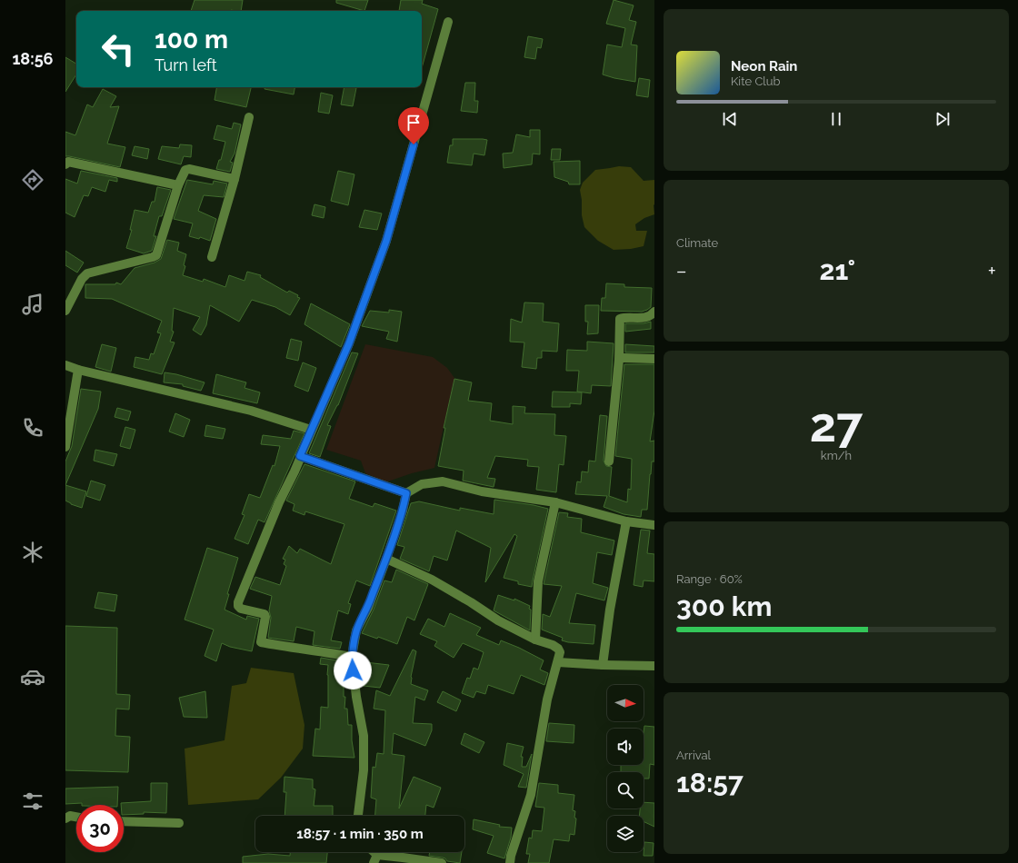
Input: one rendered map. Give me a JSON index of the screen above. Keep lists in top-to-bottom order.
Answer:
{
  "north": "right",
  "page": {
    "tabs": "18:56",
    "turn": ["100 m", "Turn left"],
    "song": ["Neon Rain", "Kite Club"],
    "tile": [
      "Climate",
      ["27", "km/h"],
      ["Range · 60%", "300 km"],
      ["Arrival", "18:57"]
    ],
    "heat": ["−", "21°", "+"],
    "limit": "30",
    "trip": "18:57 · 1 min · 350 m"
  }
}
